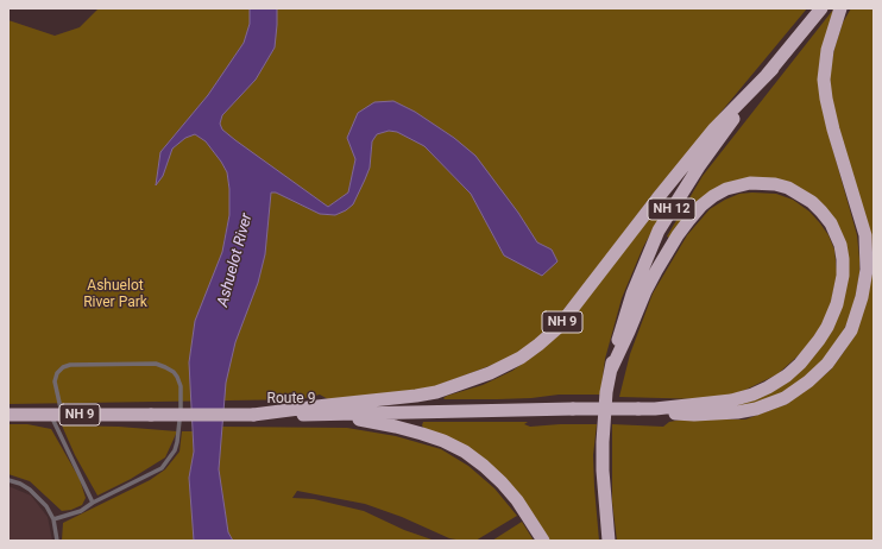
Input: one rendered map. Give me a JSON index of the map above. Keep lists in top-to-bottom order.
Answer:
{
  "streets": {
    "highway": ["NH 12", "NH 9", "Route 9"]
  },
  "crossings": [
    ["NH 12", "NH 9"],
    ["NH 9", "Route 9"]
  ],
  "water": ["Ashuelot River"],
  "parks": ["Ashuelot River Park"]
}
